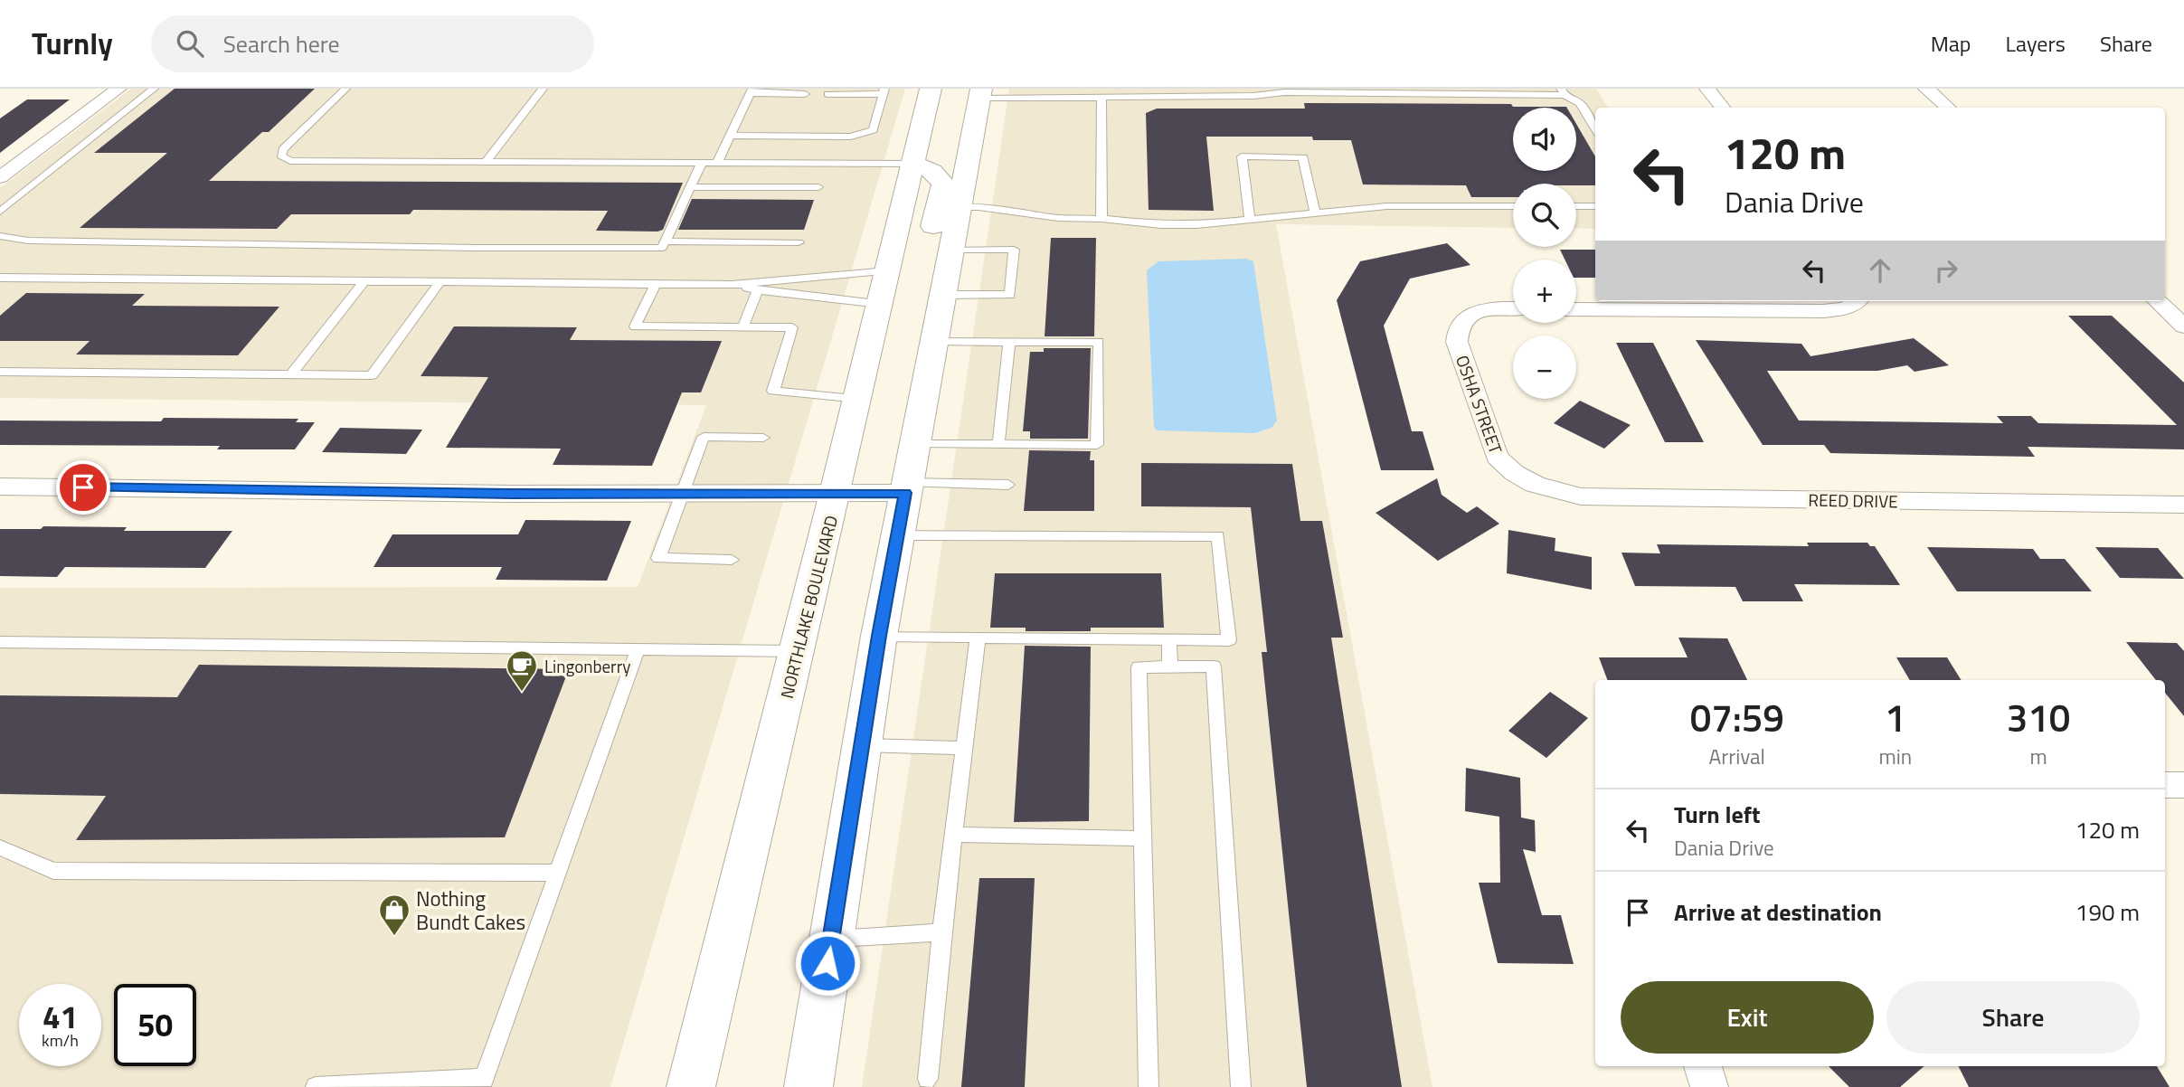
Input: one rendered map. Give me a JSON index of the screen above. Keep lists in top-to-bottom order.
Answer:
{
  "streets": {
    "main road": ["NORTHLAKE BOULEVARD"],
    "street": ["OSHA STREET", "REED DRIVE"]
  },
  "crossings": [
    ["OSHA STREET", "REED DRIVE"]
  ],
  "places": {
    "cafe": ["Lingonberry"],
    "shop": ["Nothing Bundt Cakes"]
  },
  "page": {
    "header": "Turnly",
    "search": "Search here",
    "nav": ["Map", "Layers", "Share"],
    "map_buttons": ["+", "−"],
    "turn": ["120 m", "Dania Drive"],
    "eta": [
      "07:59",
      "Arrival",
      "1",
      "min",
      "310",
      "m"
    ],
    "list": [
      {
        "name": "Turn left",
        "note": "Dania Drive",
        "value": "120 m"
      },
      {
        "name": "Arrive at destination",
        "value": "190 m"
      }
    ],
    "buttons": ["Exit", "Share"],
    "speed": "41 km/h",
    "limit": "50"
  }
}
